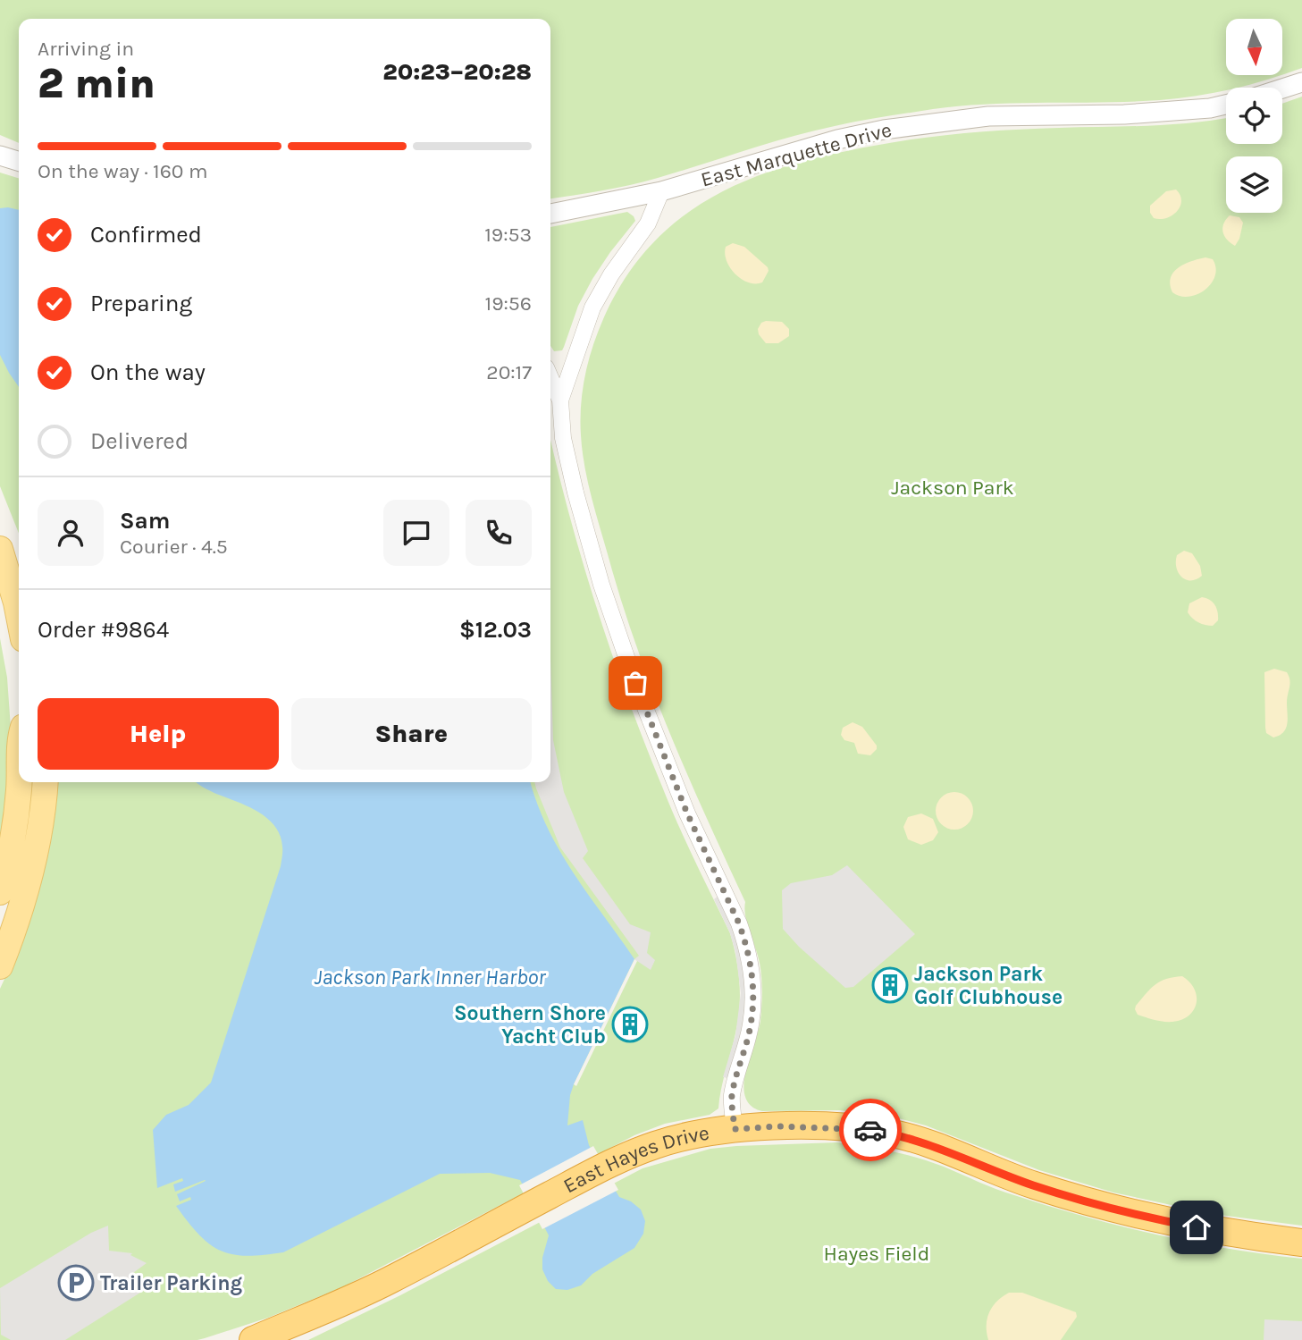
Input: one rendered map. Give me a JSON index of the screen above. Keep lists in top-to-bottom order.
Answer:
{
  "streets": {
    "highway": ["East Hayes Drive"],
    "street": ["East Marquette Drive"]
  },
  "water": ["Jackson Park Inner Harbor"],
  "parks": ["Jackson Park", "Hayes Field"],
  "places": {
    "building": ["Jackson Park Golf Clubhouse", "Southern Shore Yacht Club"],
    "parking": ["Trailer Parking"]
  },
  "north": "bottom",
  "page": {
    "heading": ["2 min", "Arriving in", "20:23–20:28"],
    "panel": [
      "Sam",
      "Courier · 4.5",
      "Order #9864",
      "$12.03"
    ],
    "bar": "On the way · 160 m",
    "list": [
      ["Confirmed", "19:53"],
      ["Preparing", "19:56"],
      ["On the way", "20:17"],
      "Delivered"
    ],
    "buttons": ["Help", "Share"]
  }
}
